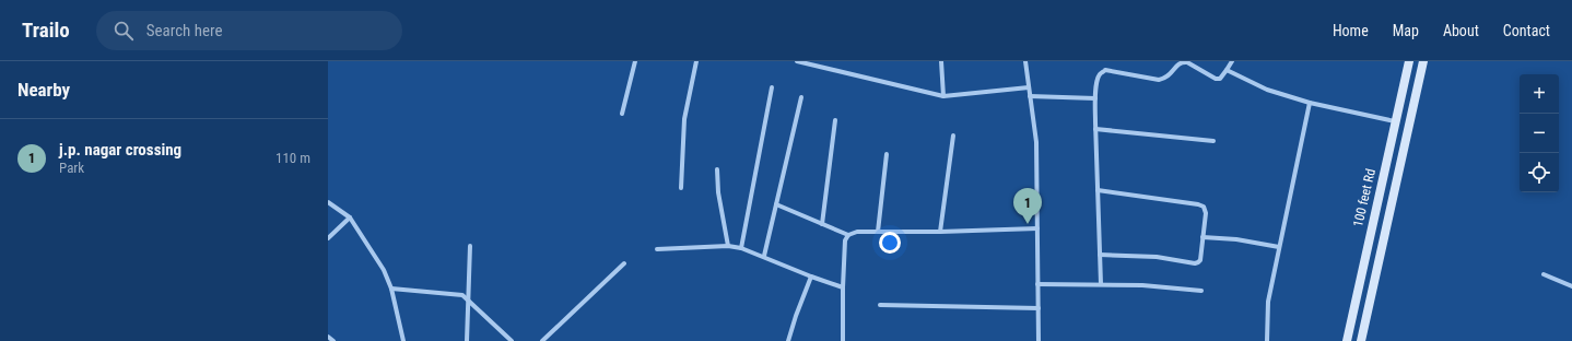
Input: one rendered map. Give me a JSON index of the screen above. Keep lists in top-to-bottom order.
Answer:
{
  "streets": {
    "main road": ["100 feet Rd"]
  },
  "page": {
    "header": "Trailo",
    "search": "Search here",
    "nav": [
      "Home",
      "Map",
      "About",
      "Contact"
    ],
    "heading": "Nearby",
    "map_buttons": ["+", "−"],
    "list": [
      {
        "mark": "1",
        "name": "j.p. nagar crossing",
        "note": "Park",
        "value": "110 m"
      }
    ],
    "pins": "1"
  }
}
